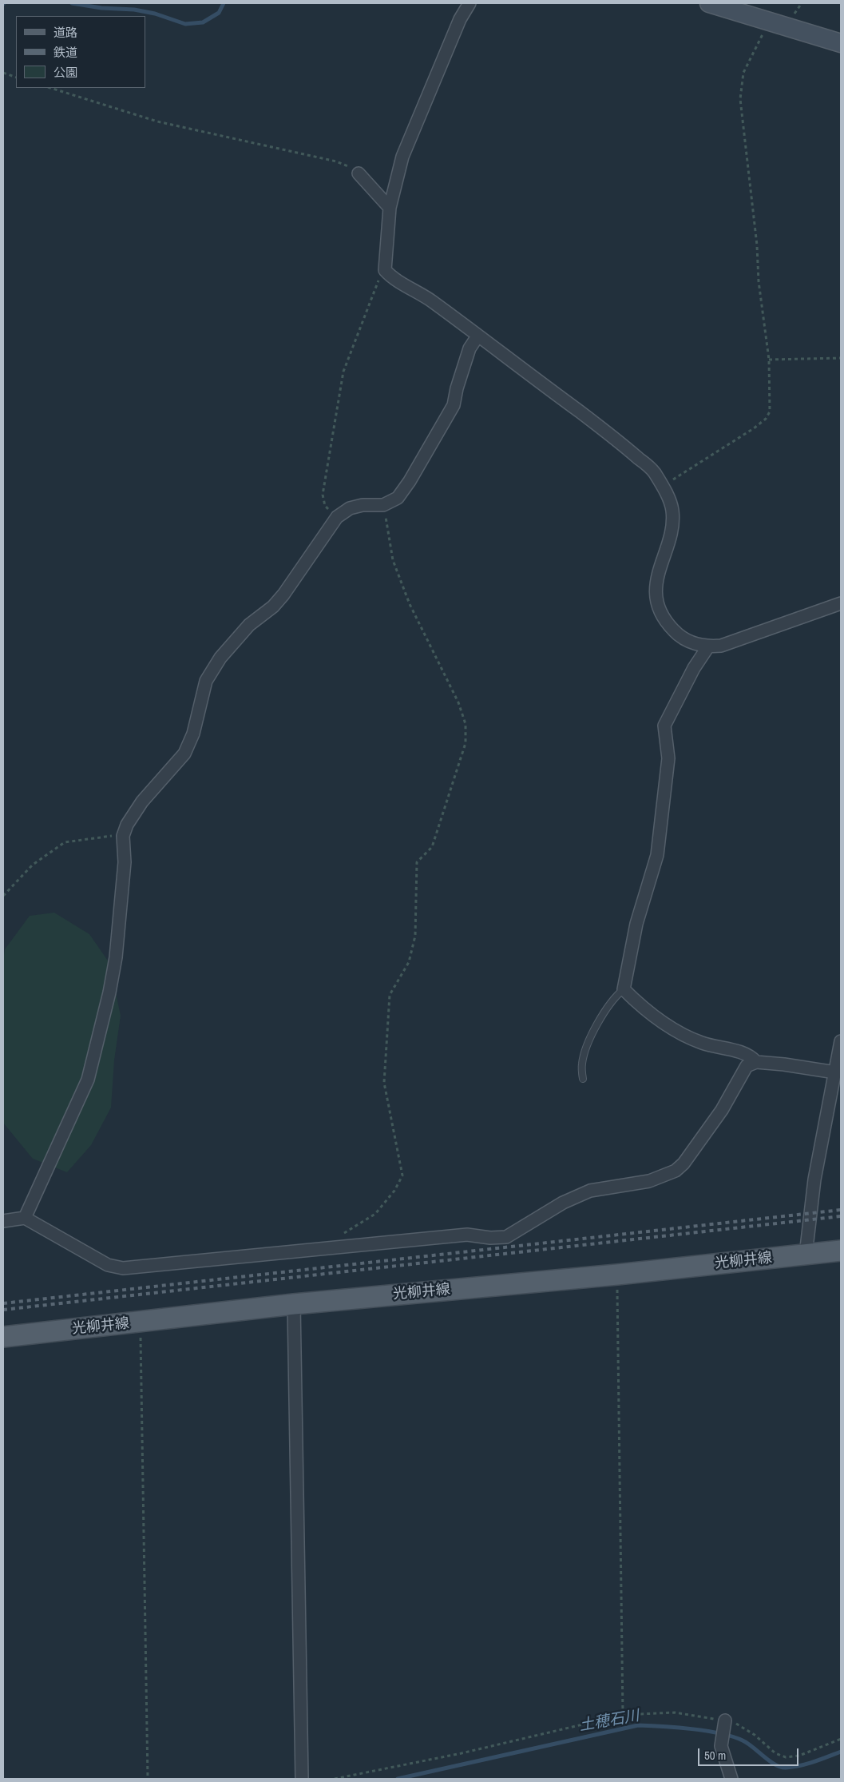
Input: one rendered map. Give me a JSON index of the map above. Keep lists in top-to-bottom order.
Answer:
{
  "streets": {
    "main road": ["光柳井線"]
  },
  "water": ["土穂石川"],
  "legend": ["道路", "鉄道", "公園"],
  "scale_bar": "50 m"
}
